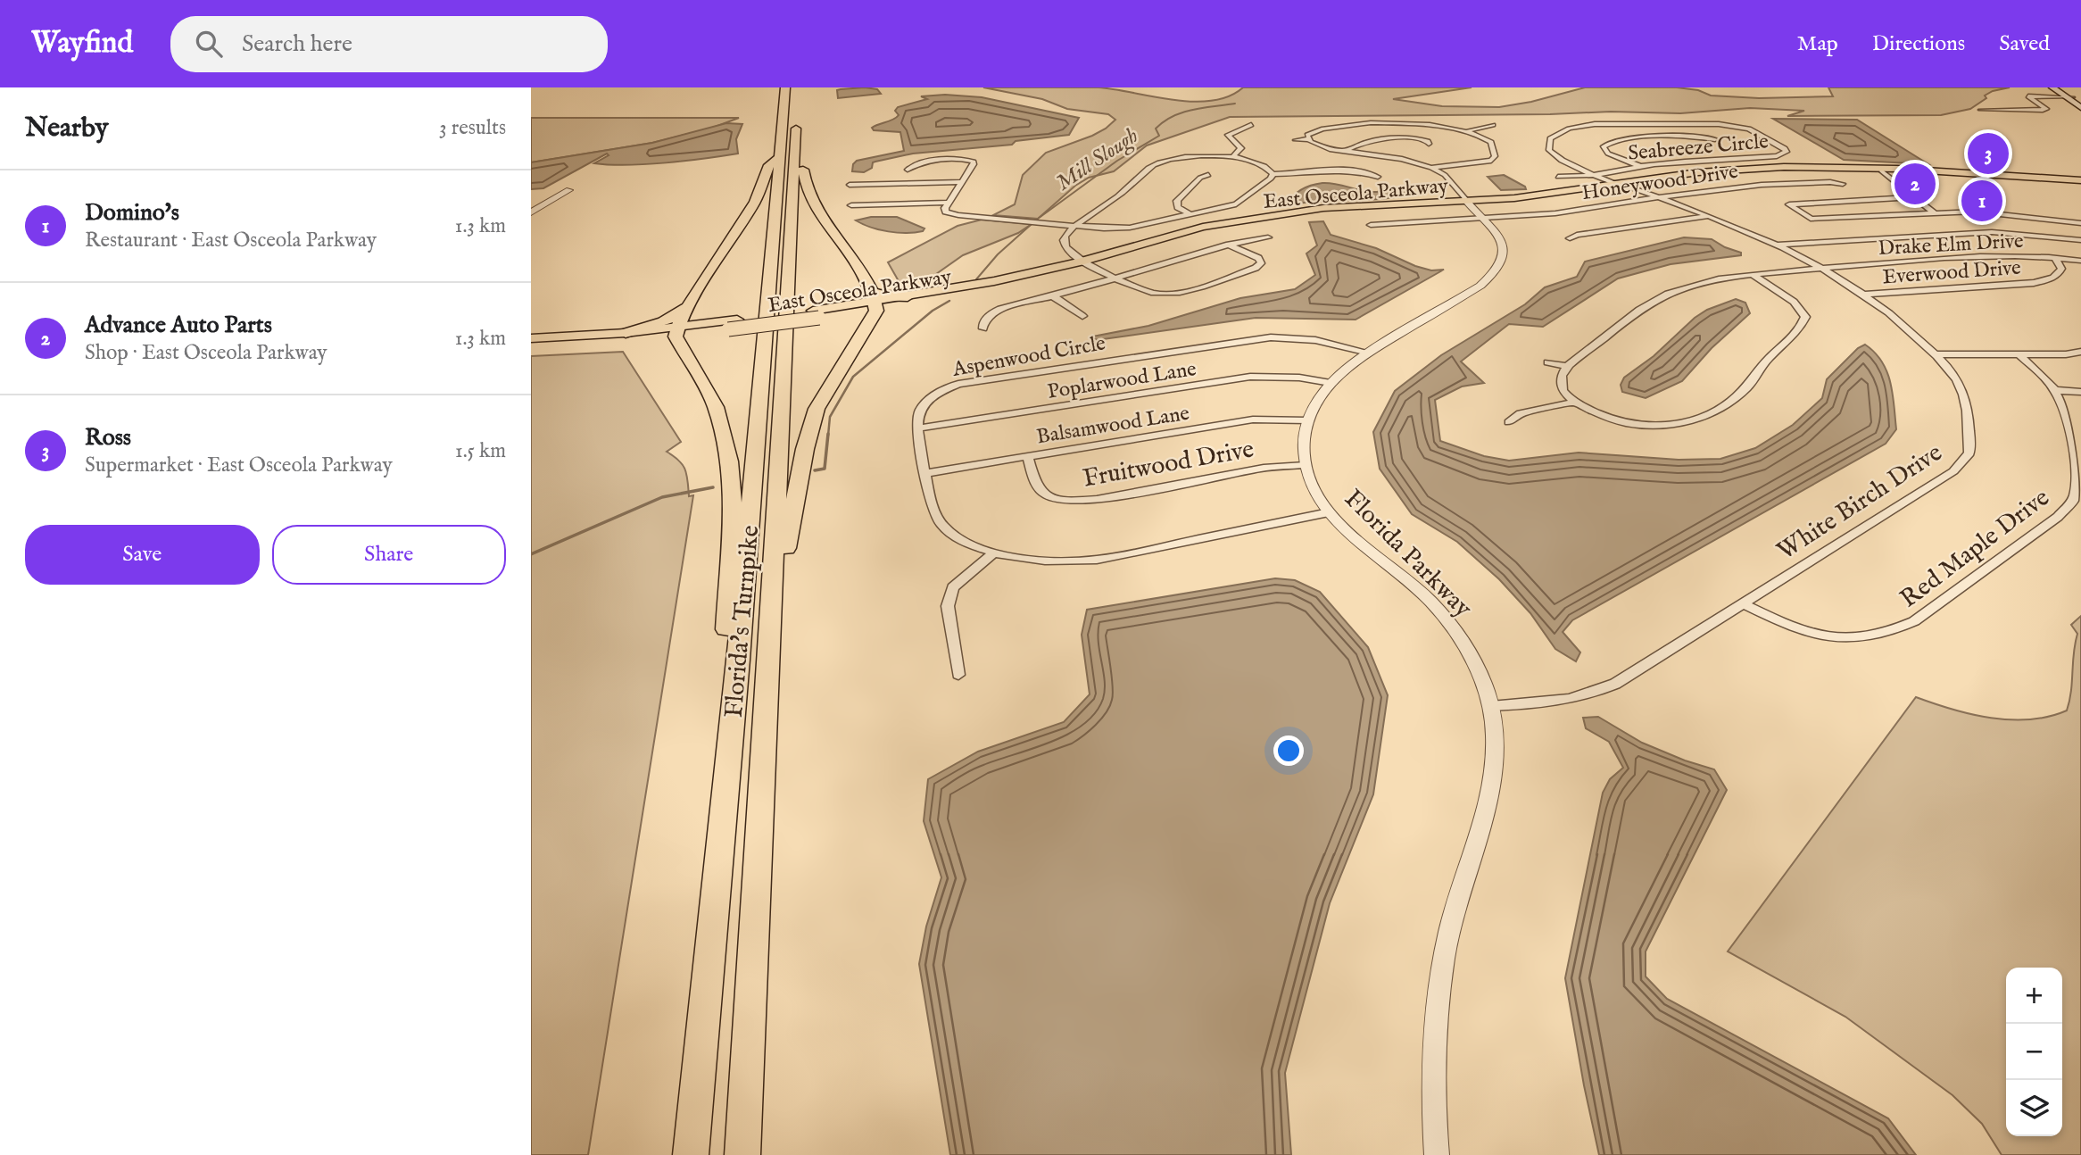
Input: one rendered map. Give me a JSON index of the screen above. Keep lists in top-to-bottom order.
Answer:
{
  "streets": {
    "highway": ["Florida's Turnpike"],
    "main road": ["East Osceola Parkway"],
    "street": [
      "Seabreeze Circle",
      "Honeywood Drive",
      "Drake Elm Drive",
      "Everwood Drive",
      "Aspenwood Circle",
      "Poplarwood Lane",
      "Balsamwood Lane",
      "Fruitwood Drive",
      "White Birch Drive",
      "Red Maple Drive",
      "Florida Parkway"
    ]
  },
  "crossings": [
    ["Seabreeze Circle", "East Osceola Parkway"],
    ["Honeywood Drive", "White Birch Drive"],
    ["Honeywood Drive", "Florida Parkway"],
    ["East Osceola Parkway", "White Birch Drive"],
    ["East Osceola Parkway", "Florida Parkway"],
    ["East Osceola Parkway", "Florida's Turnpike"],
    ["Drake Elm Drive", "Everwood Drive"],
    ["Drake Elm Drive", "White Birch Drive"],
    ["Everwood Drive", "White Birch Drive"],
    ["Aspenwood Circle", "Poplarwood Lane"],
    ["Aspenwood Circle", "Balsamwood Lane"],
    ["Aspenwood Circle", "Florida Parkway"],
    ["Poplarwood Lane", "Florida Parkway"],
    ["Balsamwood Lane", "Fruitwood Drive"],
    ["Balsamwood Lane", "Florida Parkway"],
    ["Fruitwood Drive", "Florida Parkway"],
    ["White Birch Drive", "Red Maple Drive"],
    ["White Birch Drive", "Florida Parkway"]
  ],
  "water": ["Mill Slough"],
  "page": {
    "header": "Wayfind",
    "search": "Search here",
    "nav": ["Map", "Directions", "Saved"],
    "heading": ["Nearby", "3 results"],
    "pins": ["3", "2", "1"],
    "list": [
      {
        "mark": "1",
        "name": "Domino's",
        "note": "Restaurant · East Osceola Parkway",
        "value": "1.3 km"
      },
      {
        "mark": "2",
        "name": "Advance Auto Parts",
        "note": "Shop · East Osceola Parkway",
        "value": "1.3 km"
      },
      {
        "mark": "3",
        "name": "Ross",
        "note": "Supermarket · East Osceola Parkway",
        "value": "1.5 km"
      }
    ],
    "buttons": ["Save", "Share"],
    "map_buttons": ["+", "−"]
  }
}
